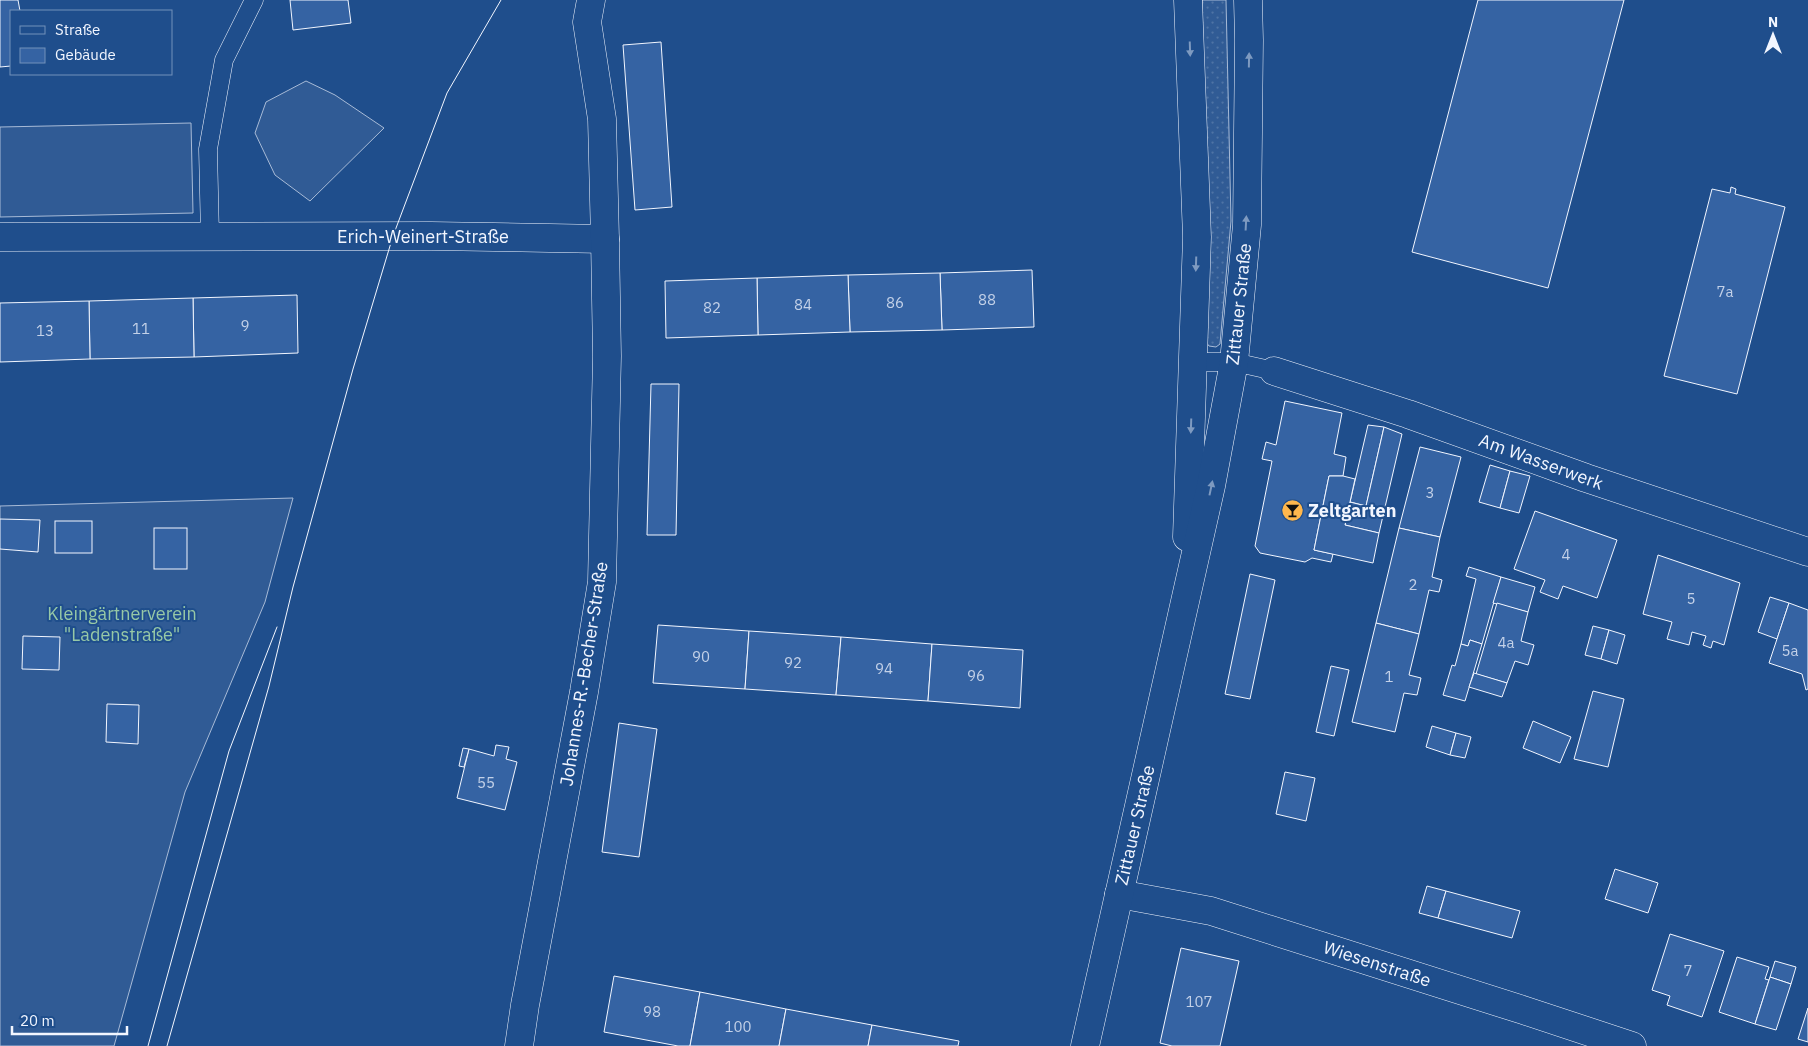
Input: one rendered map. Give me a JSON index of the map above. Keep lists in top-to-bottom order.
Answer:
{
  "streets": {
    "street": [
      "Erich-Weinert-Straße",
      "Zittauer Straße",
      "Am Wasserwerk",
      "Johannes-R.-Becher-Straße",
      "Wiesenstraße"
    ]
  },
  "crossings": [
    ["Erich-Weinert-Straße", "Johannes-R.-Becher-Straße"],
    ["Zittauer Straße", "Wiesenstraße"]
  ],
  "parks": ["Kleingärtnerverein \"Ladenstraße\""],
  "places": {
    "bar": ["Zeltgarten"]
  },
  "house_numbers": [
    "7a",
    "88",
    "86",
    "84",
    "82",
    "9",
    "11",
    "13",
    "3",
    "4",
    "2",
    "5",
    "4a",
    "5a",
    "90",
    "92",
    "94",
    "96",
    "1",
    "55",
    "7",
    "107",
    "98",
    "100"
  ],
  "legend": ["Straße", "Gebäude"],
  "scale_bar": "20 m",
  "north": "top"
}
